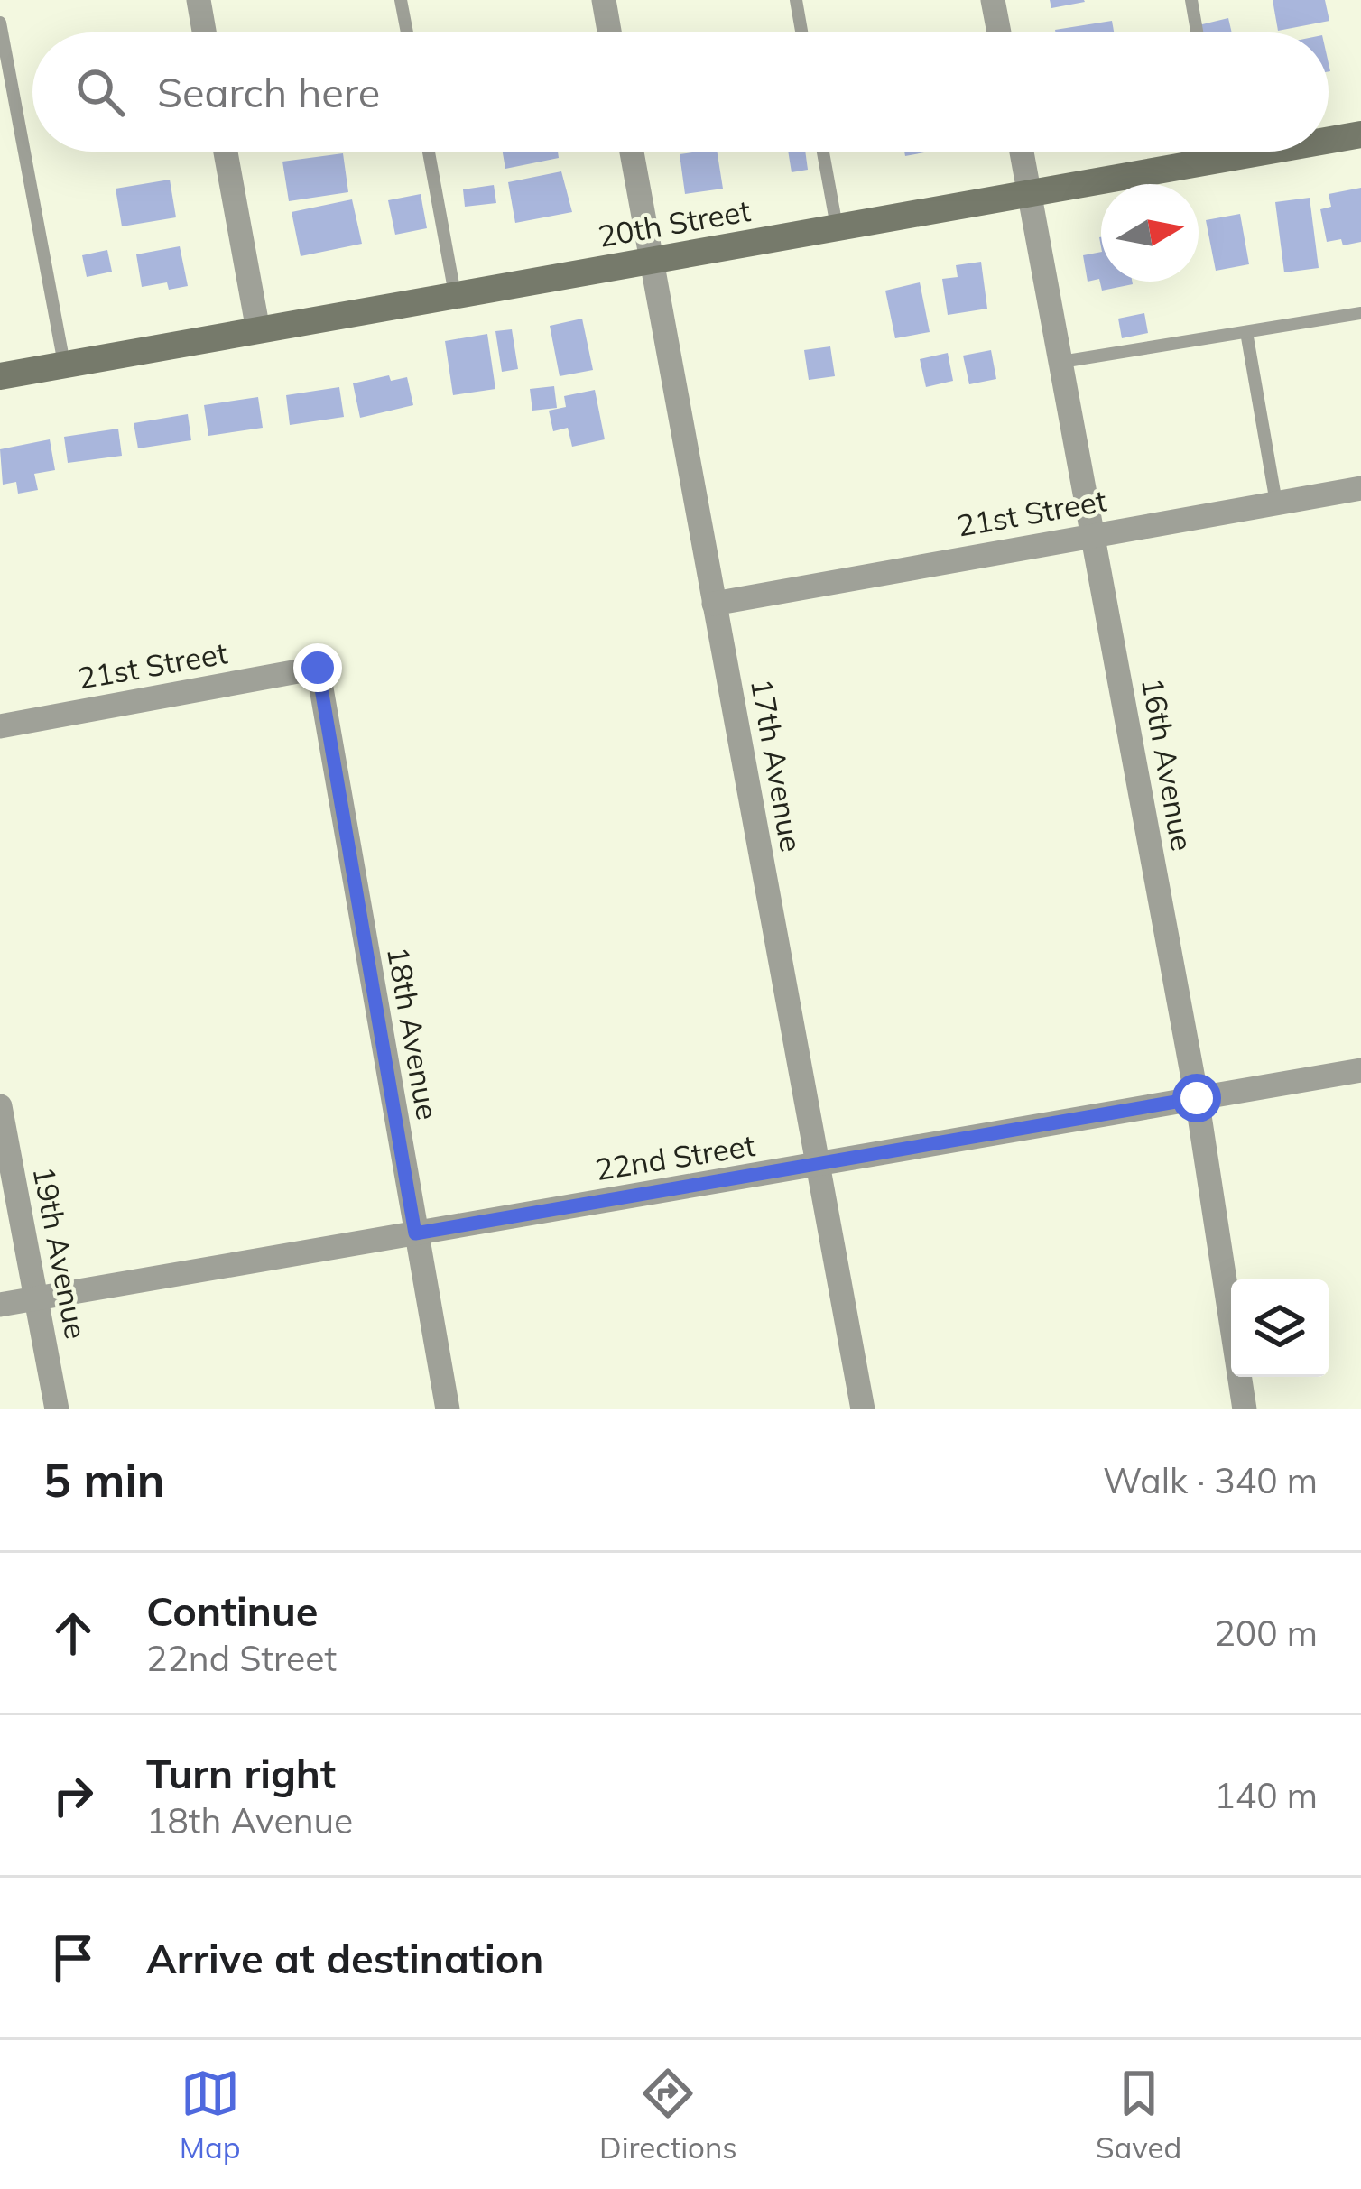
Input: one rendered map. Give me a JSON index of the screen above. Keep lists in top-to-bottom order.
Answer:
{
  "streets": {
    "street": [
      "20th Street",
      "21st Street",
      "16th Avenue",
      "17th Avenue",
      "18th Avenue",
      "22nd Street",
      "19th Avenue"
    ]
  },
  "crossings": [
    ["20th Street", "16th Avenue"],
    ["20th Street", "17th Avenue"],
    ["21st Street", "16th Avenue"],
    ["21st Street", "17th Avenue"],
    ["21st Street", "18th Avenue"],
    ["16th Avenue", "22nd Street"],
    ["17th Avenue", "22nd Street"],
    ["18th Avenue", "22nd Street"],
    ["22nd Street", "19th Avenue"]
  ],
  "north": "right",
  "page": {
    "search": "Search here",
    "heading": ["5 min", "Walk · 340 m"],
    "list": [
      ["Continue", "22nd Street", "200 m"],
      ["Turn right", "18th Avenue", "140 m"],
      "Arrive at destination"
    ],
    "nav": ["Map", "Directions", "Saved"]
  }
}
